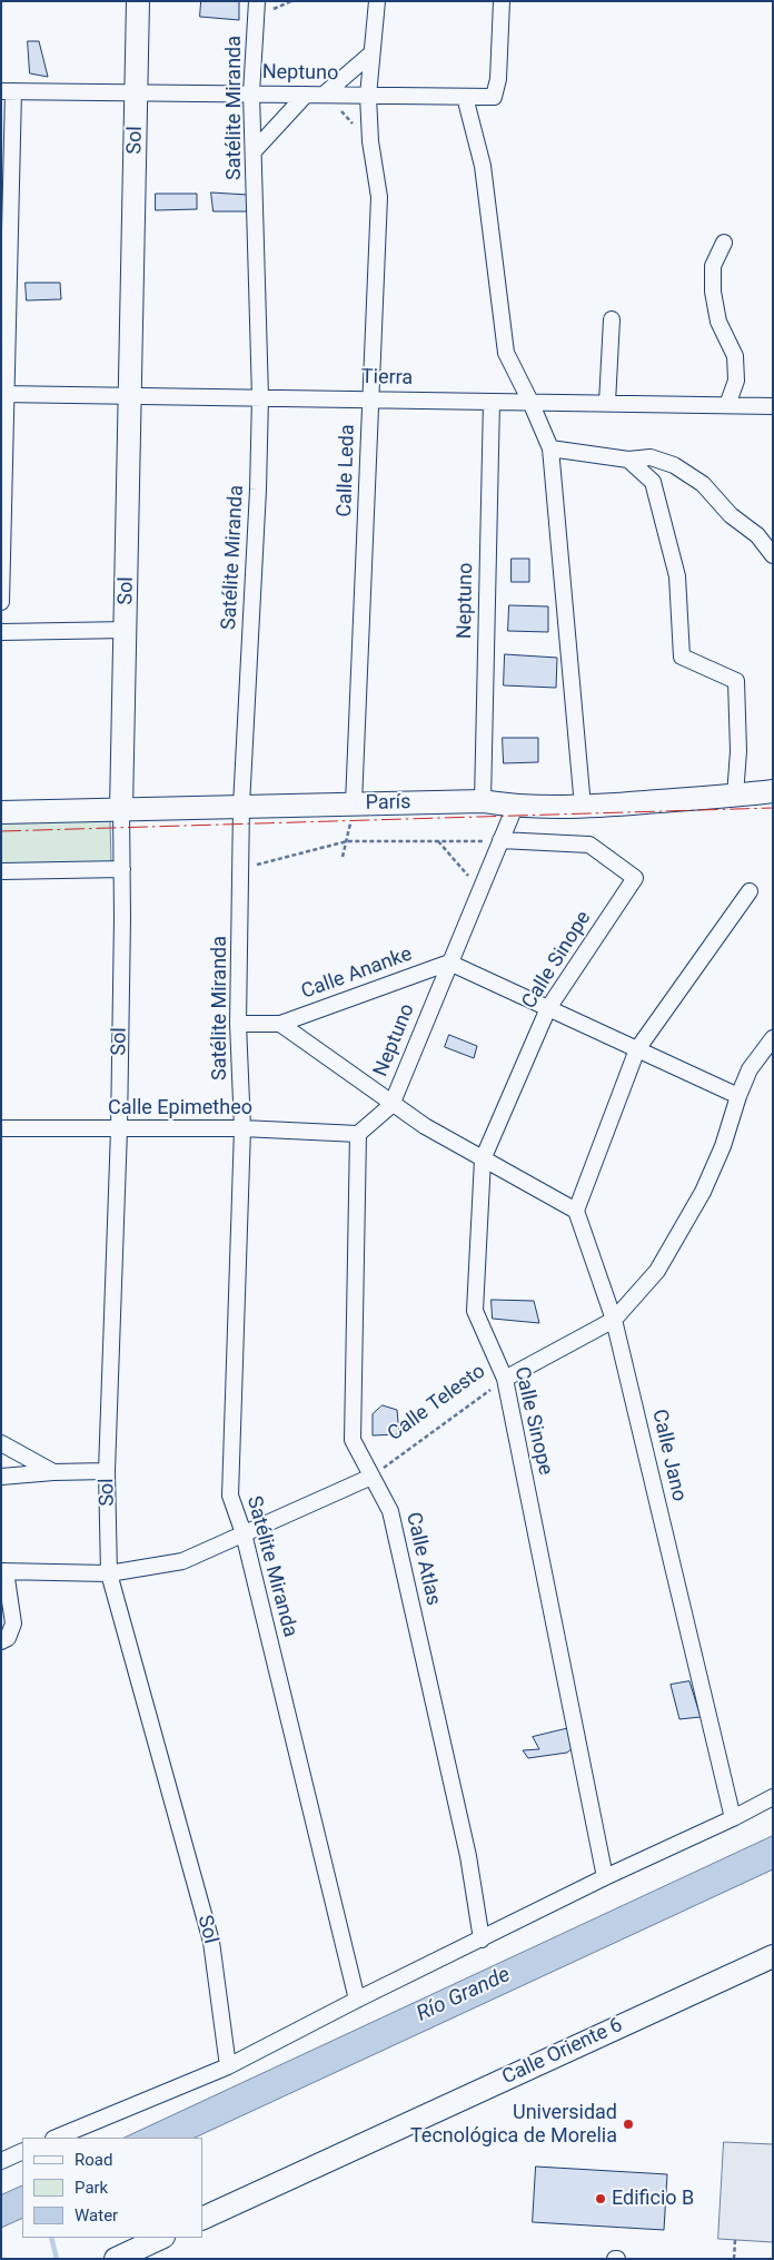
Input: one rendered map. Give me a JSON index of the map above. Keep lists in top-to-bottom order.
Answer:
{
  "streets": {
    "street": [
      "Neptuno",
      "Satélite Miranda",
      "Sol",
      "Tierra",
      "Calle Leda",
      "París",
      "Calle Sinope",
      "Calle Ananke",
      "Calle Epimetheo",
      "Calle Telesto",
      "Calle Jano",
      "Calle Atlas",
      "Calle Oriente 6"
    ]
  },
  "crossings": [
    ["Neptuno", "Satélite Miranda"],
    ["Neptuno", "Sol"],
    ["Neptuno", "Tierra"],
    ["Neptuno", "Calle Leda"],
    ["Neptuno", "París"],
    ["Neptuno", "Calle Sinope"],
    ["Neptuno", "Calle Ananke"],
    ["Satélite Miranda", "Tierra"],
    ["Satélite Miranda", "París"],
    ["Satélite Miranda", "Calle Ananke"],
    ["Satélite Miranda", "Calle Epimetheo"],
    ["Sol", "Tierra"],
    ["Sol", "París"],
    ["Sol", "Calle Epimetheo"],
    ["Tierra", "Calle Leda"],
    ["Calle Leda", "París"],
    ["Calle Sinope", "Calle Telesto"],
    ["Calle Epimetheo", "Calle Atlas"],
    ["Calle Telesto", "Calle Jano"],
    ["Calle Telesto", "Calle Atlas"]
  ],
  "water": ["Río Grande"],
  "places": ["Universidad Tecnológica de Morelia", "Edificio B"],
  "legend": ["Road", "Park", "Water"]
}
